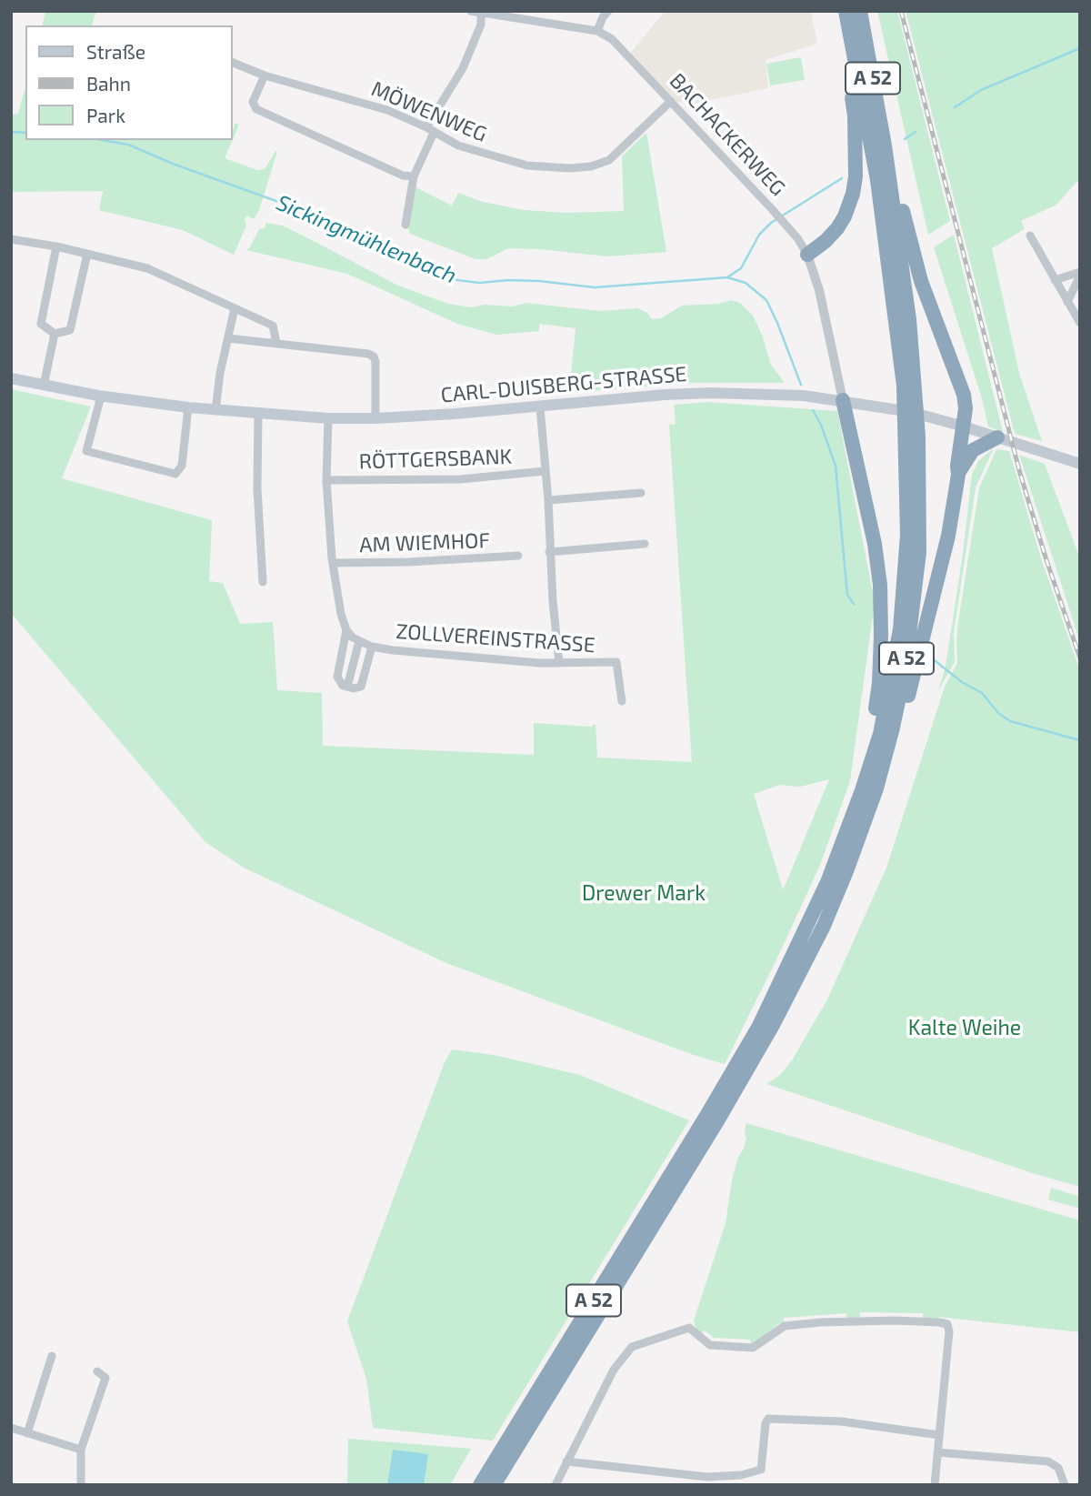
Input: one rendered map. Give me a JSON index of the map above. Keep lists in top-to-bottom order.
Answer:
{
  "streets": {
    "highway": ["A 52"],
    "main road": ["CARL-DUISBERG-STRASSE"],
    "street": [
      "MÖWENWEG",
      "BACHACKERWEG",
      "RÖTTGERSBANK",
      "AM WIEMHOF",
      "ZOLLVEREINSTRASSE"
    ]
  },
  "crossings": [
    ["MÖWENWEG", "BACHACKERWEG"],
    ["BACHACKERWEG", "CARL-DUISBERG-STRASSE"],
    ["CARL-DUISBERG-STRASSE", "RÖTTGERSBANK"],
    ["RÖTTGERSBANK", "ZOLLVEREINSTRASSE"]
  ],
  "water": ["Sickingmühlenbach"],
  "parks": ["Drewer Mark", "Kalte Weihe"],
  "legend": ["Straße", "Bahn", "Park"]
}
